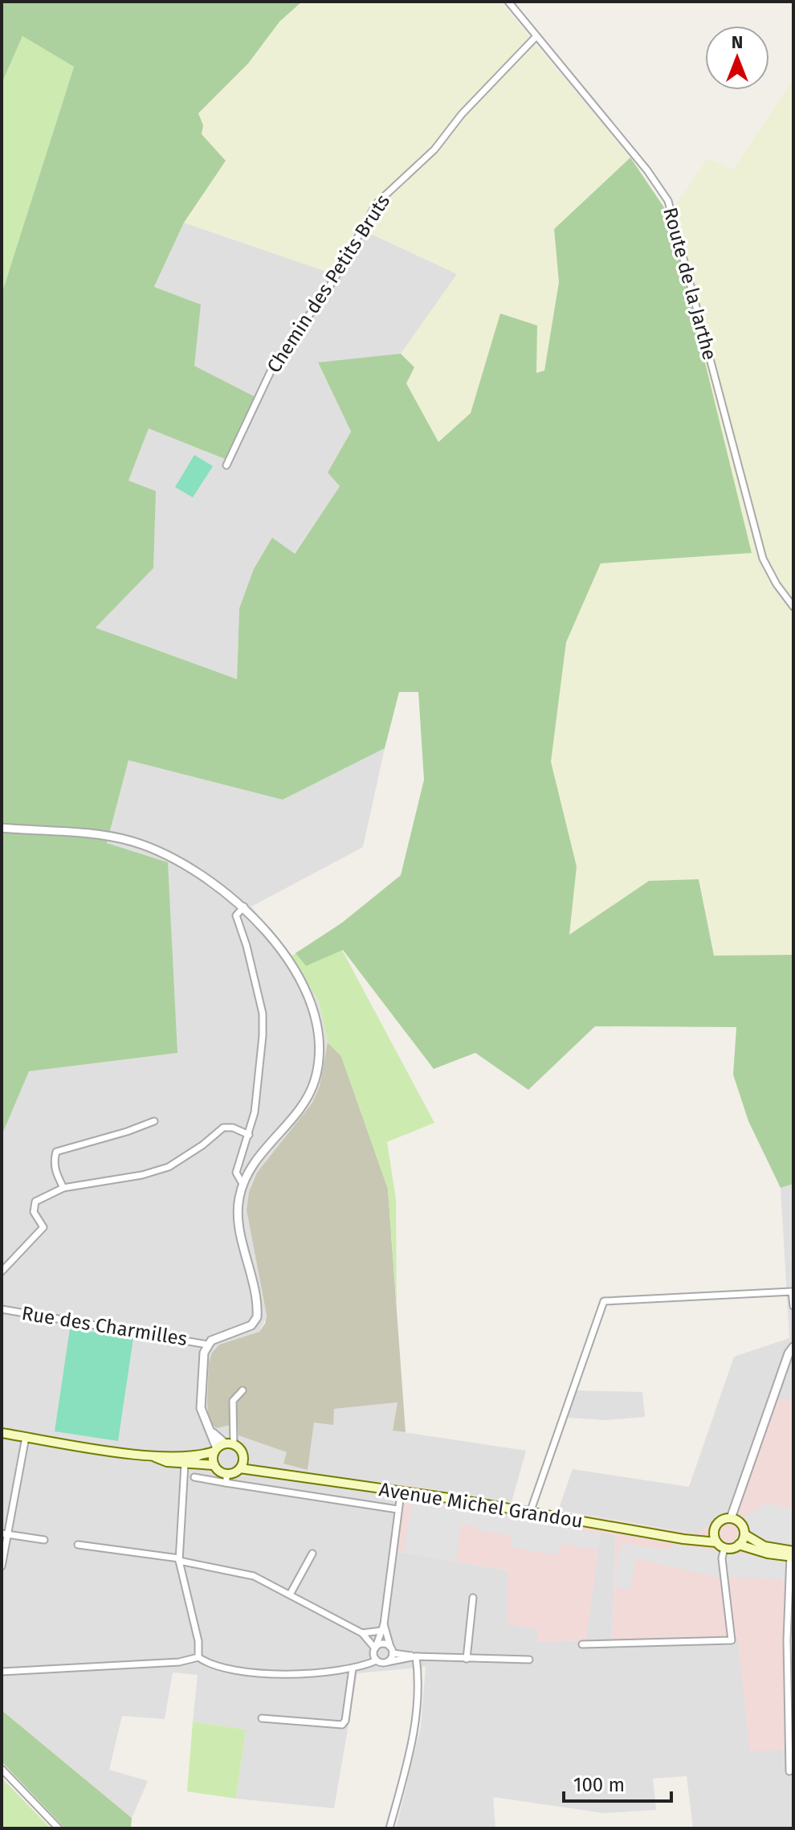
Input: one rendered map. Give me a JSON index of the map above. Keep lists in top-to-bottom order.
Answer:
{
  "streets": {
    "main road": ["Avenue Michel Grandou"],
    "street": ["Chemin des Petits Bruts", "Route de la Jarthe", "Rue des Charmilles"]
  },
  "crossings": [
    ["Chemin des Petits Bruts", "Route de la Jarthe"]
  ],
  "scale_bar": "100 m",
  "north": "top"
}
